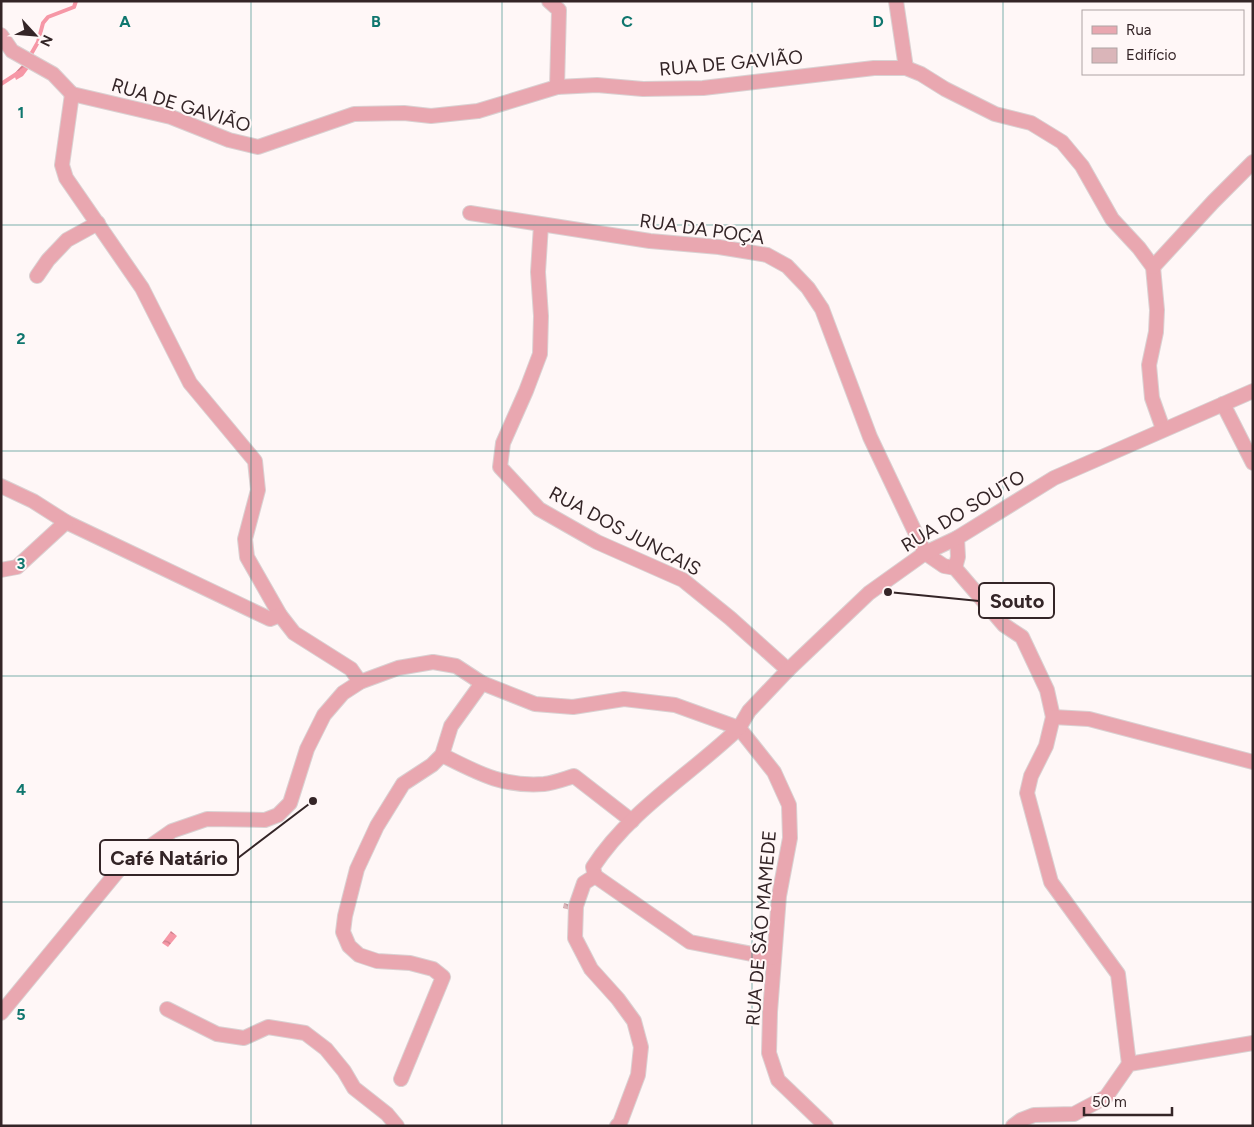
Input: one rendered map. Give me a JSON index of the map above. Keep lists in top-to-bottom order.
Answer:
{
  "streets": {
    "street": [
      "RUA DE GAVIÃO",
      "RUA DA POÇA",
      "RUA DO SOUTO",
      "RUA DOS JUNCAIS",
      "RUA DE SÃO MAMEDE"
    ]
  },
  "crossings": [
    ["RUA DA POÇA", "RUA DO SOUTO"],
    ["RUA DA POÇA", "RUA DOS JUNCAIS"],
    ["RUA DO SOUTO", "RUA DOS JUNCAIS"],
    ["RUA DO SOUTO", "RUA DE SÃO MAMEDE"]
  ],
  "places": ["Souto", "Café Natário"],
  "legend": ["Rua", "Edifício"],
  "scale_bar": "50 m",
  "north": "bottom right",
  "grid": {
    "columns": [
      "A",
      "B",
      "C",
      "D"
    ],
    "rows": [
      "1",
      "2",
      "3",
      "4",
      "5"
    ]
  }
}
